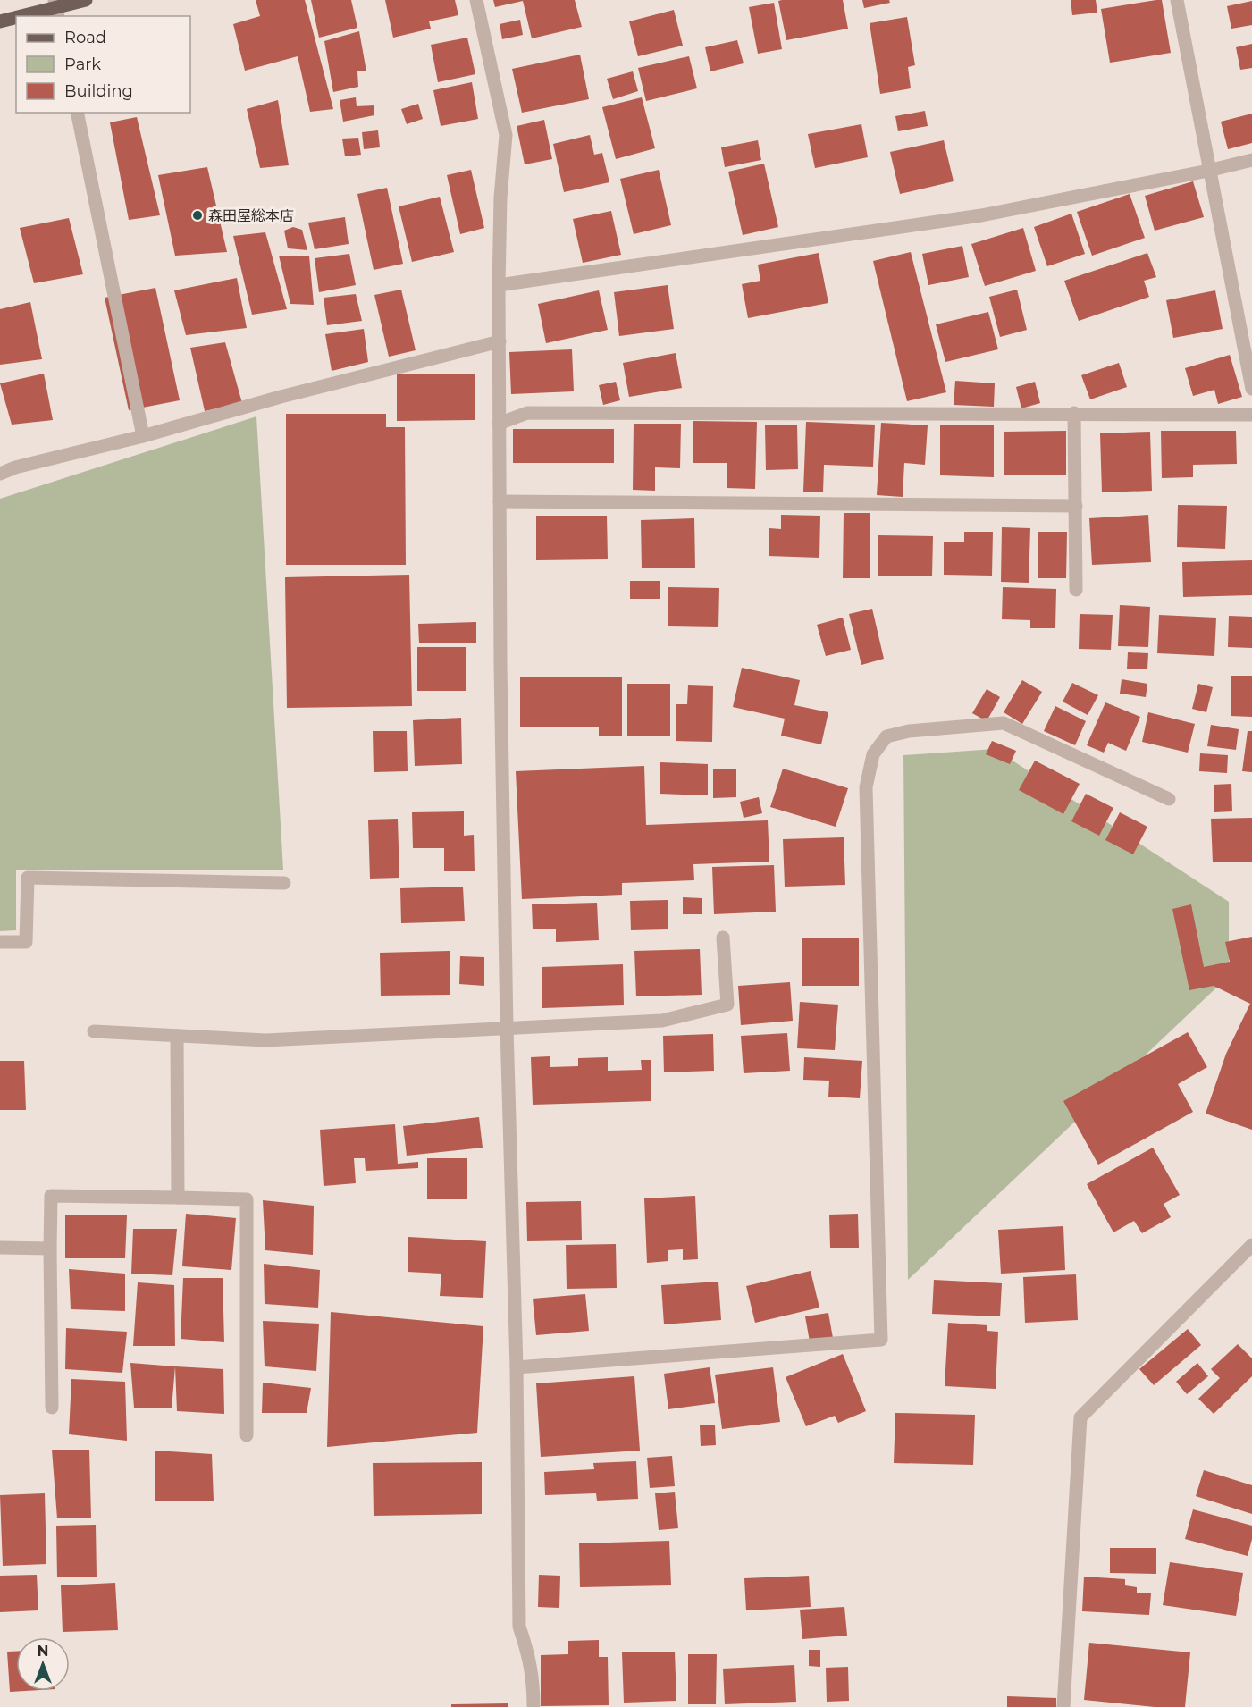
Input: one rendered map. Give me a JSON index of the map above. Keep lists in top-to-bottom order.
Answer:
{
  "places": ["森田屋総本店"],
  "legend": ["Road", "Park", "Building"],
  "north": "top"
}
